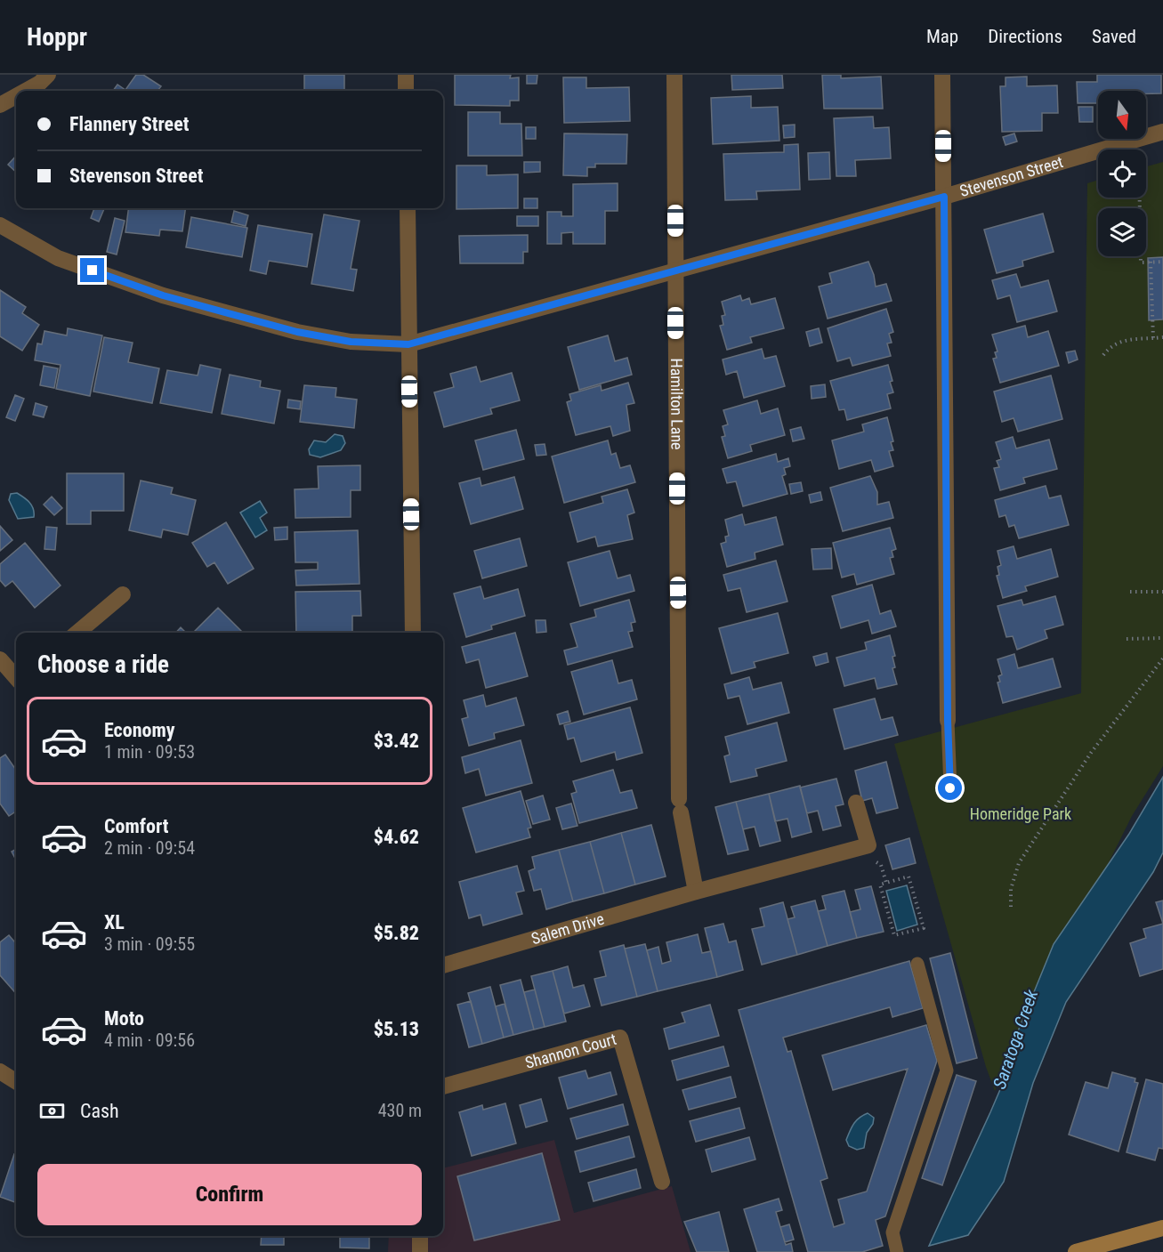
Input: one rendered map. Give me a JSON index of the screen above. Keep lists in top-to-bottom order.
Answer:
{
  "streets": {
    "street": [
      "Stevenson Street",
      "Hamilton Lane",
      "Salem Drive",
      "Shannon Court"
    ]
  },
  "crossings": [
    ["Stevenson Street", "Hamilton Lane"],
    ["Hamilton Lane", "Salem Drive"]
  ],
  "water": ["Saratoga Creek"],
  "parks": ["Homeridge Park"],
  "north": "bottom",
  "page": {
    "header": "Hoppr",
    "nav": ["Map", "Directions", "Saved"],
    "banner": ["Flannery Street", "Stevenson Street"],
    "heading": "Choose a ride",
    "list": [
      {
        "name": "Economy",
        "note": "1 min · 09:53",
        "value": "$3.42"
      },
      {
        "name": "Comfort",
        "note": "2 min · 09:54",
        "value": "$4.62"
      },
      {
        "name": "XL",
        "note": "3 min · 09:55",
        "value": "$5.82"
      },
      {
        "name": "Moto",
        "note": "4 min · 09:56",
        "value": "$5.13"
      }
    ],
    "pay": ["Cash", "430 m"],
    "buttons": "Confirm"
  }
}
